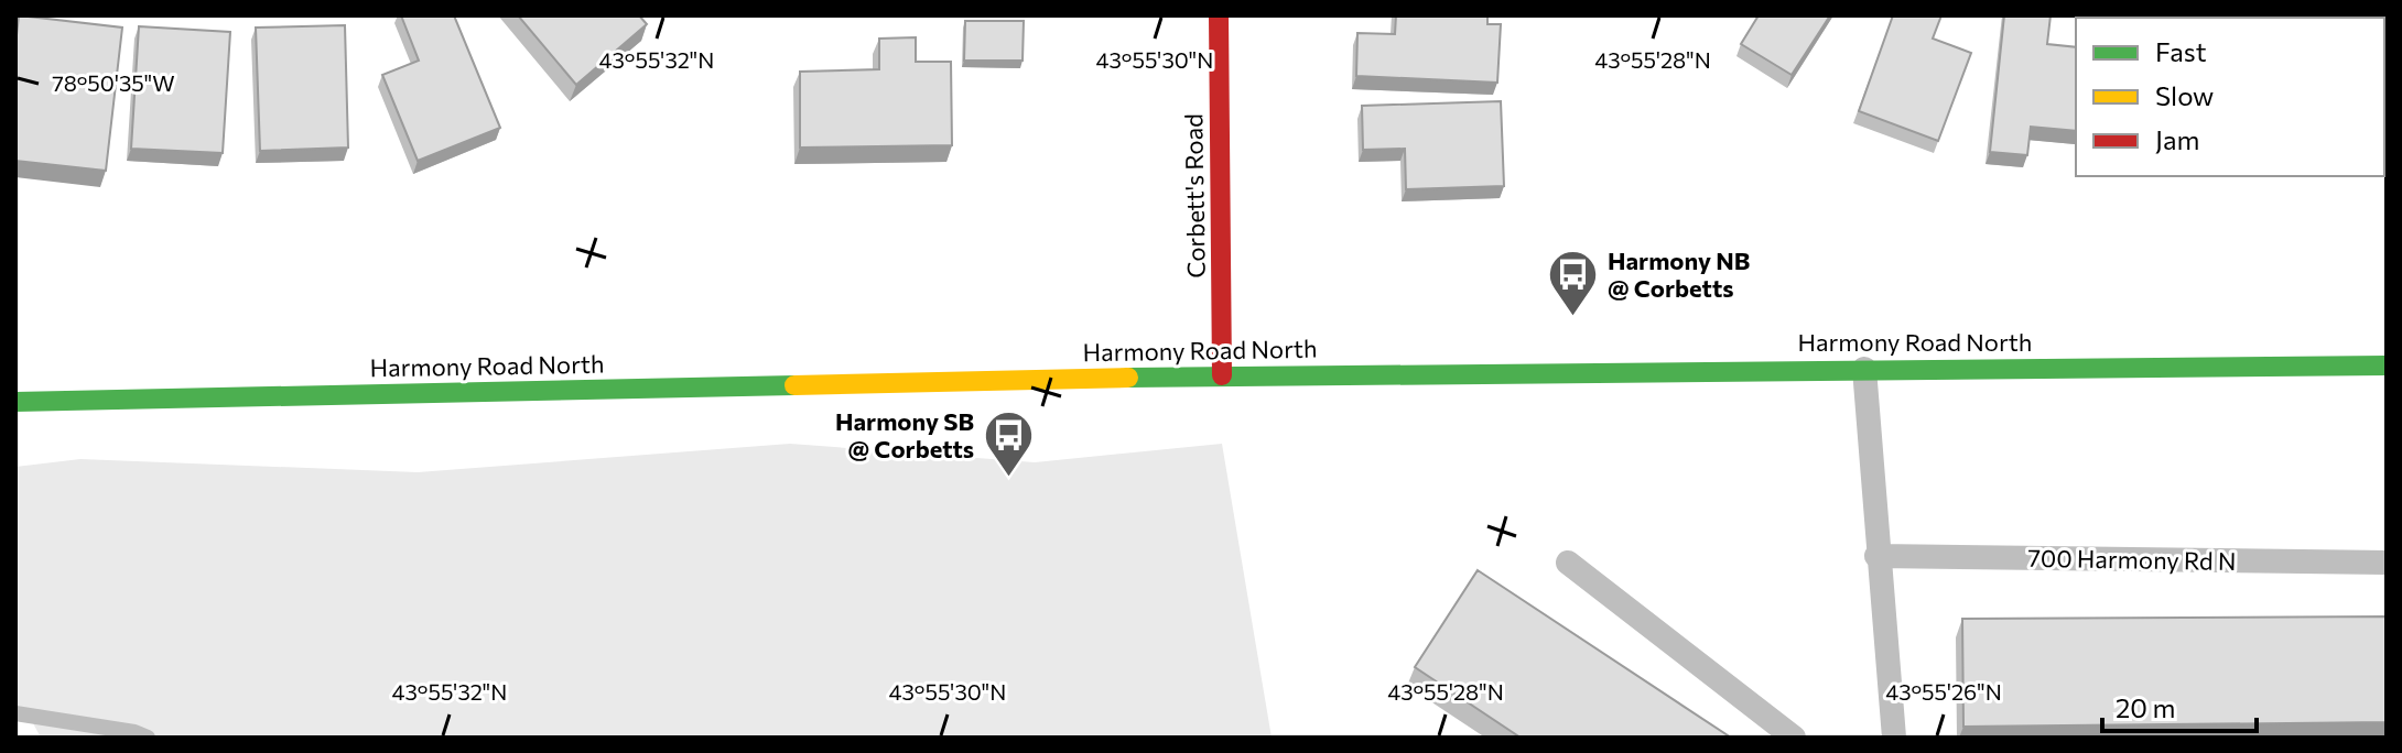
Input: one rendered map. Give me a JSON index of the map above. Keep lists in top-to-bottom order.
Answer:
{
  "streets": {
    "main road": ["Corbett's Road", "Harmony Road North"],
    "lane": ["700 Harmony Rd N"]
  },
  "crossings": [
    ["Corbett's Road", "Harmony Road North"]
  ],
  "places": {
    "bus stop": ["Harmony NB @ Corbetts", "Harmony SB @ Corbetts"]
  },
  "legend": ["Fast", "Slow", "Jam"],
  "scale_bar": "20 m",
  "coordinates": [
    "43°55'32\"N",
    "43°55'30\"N",
    "43°55'28\"N",
    "78°50'35\"W",
    "43°55'26\"N"
  ]
}
